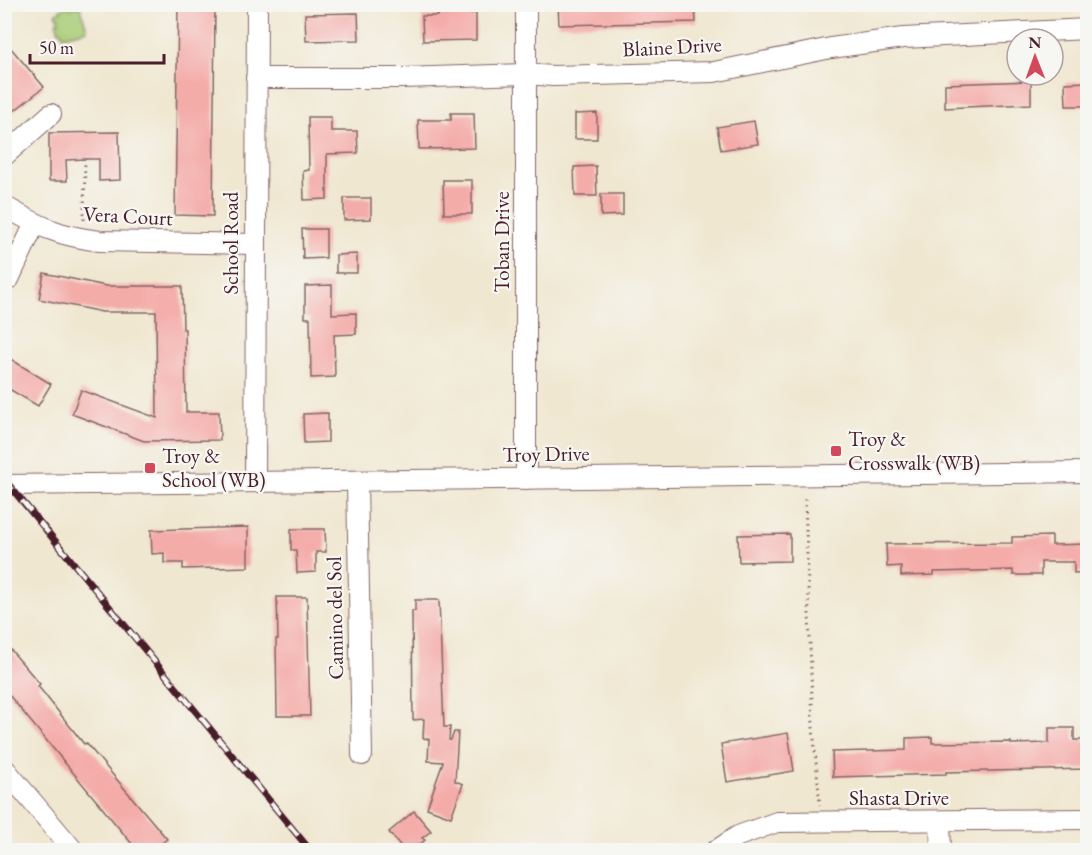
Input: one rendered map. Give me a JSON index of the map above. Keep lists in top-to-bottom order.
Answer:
{
  "streets": {
    "street": [
      "Blaine Drive",
      "Vera Court",
      "Toban Drive",
      "School Road",
      "Troy Drive",
      "Camino del Sol",
      "Shasta Drive"
    ]
  },
  "crossings": [
    ["Blaine Drive", "Toban Drive"],
    ["Blaine Drive", "School Road"],
    ["Vera Court", "School Road"],
    ["Toban Drive", "Troy Drive"],
    ["School Road", "Troy Drive"],
    ["Troy Drive", "Camino del Sol"]
  ],
  "places": {
    "transit": ["Troy & Crosswalk (WB)", "Troy & School (WB)"]
  },
  "scale_bar": "50 m",
  "north": "top"
}
